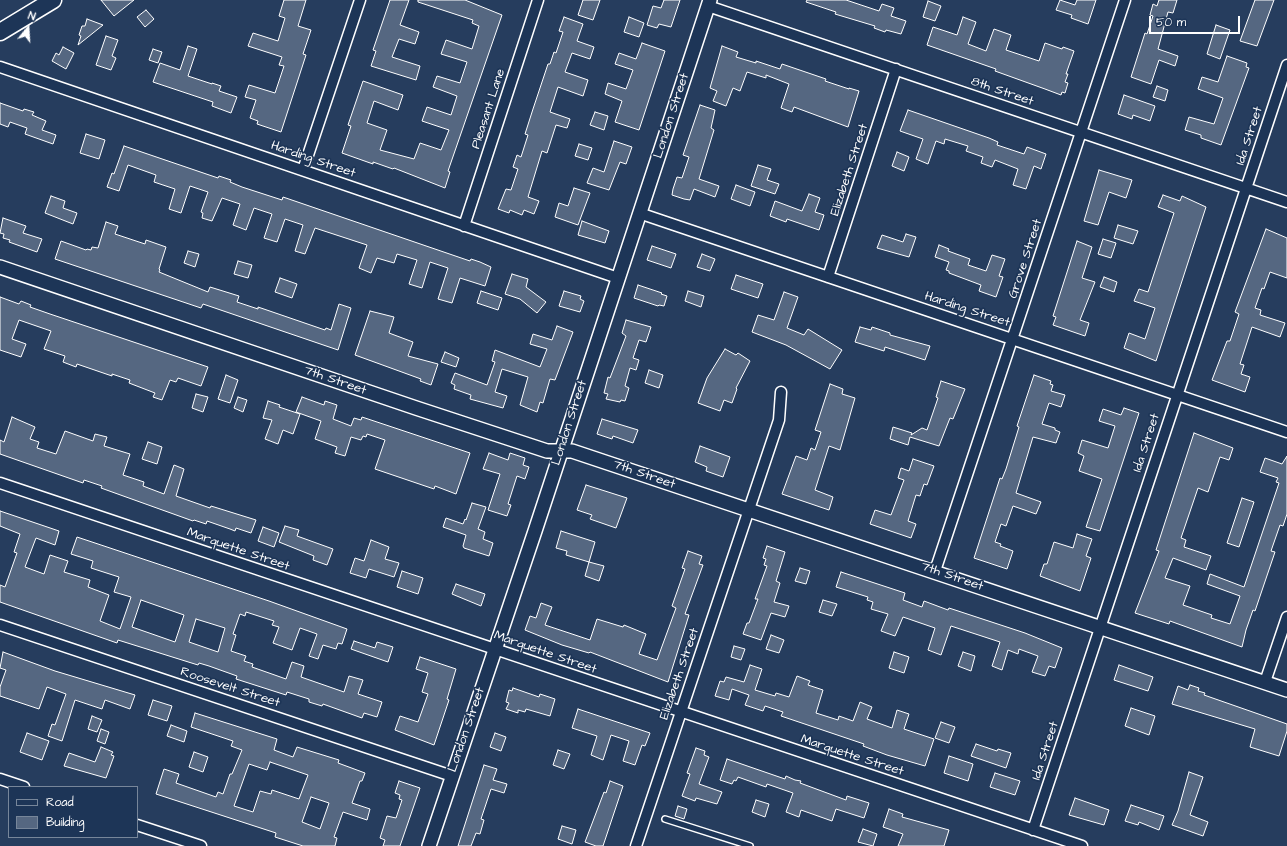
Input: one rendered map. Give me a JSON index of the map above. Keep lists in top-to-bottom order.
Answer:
{
  "streets": {
    "street": [
      "8th Street",
      "Pleasant Lane",
      "London Street",
      "Ida Street",
      "Harding Street",
      "Elizabeth Street",
      "Grove Street",
      "7th Street",
      "Marquette Street",
      "Roosevelt Street"
    ]
  },
  "crossings": [
    ["8th Street", "London Street"],
    ["8th Street", "Ida Street"],
    ["8th Street", "Elizabeth Street"],
    ["8th Street", "Grove Street"],
    ["Pleasant Lane", "Harding Street"],
    ["London Street", "Harding Street"],
    ["London Street", "7th Street"],
    ["London Street", "Marquette Street"],
    ["London Street", "Roosevelt Street"],
    ["Ida Street", "Harding Street"],
    ["Ida Street", "7th Street"],
    ["Ida Street", "Marquette Street"],
    ["Harding Street", "Elizabeth Street"],
    ["Harding Street", "Grove Street"],
    ["Elizabeth Street", "7th Street"],
    ["Elizabeth Street", "Marquette Street"],
    ["Grove Street", "7th Street"]
  ],
  "legend": ["Road", "Building"],
  "scale_bar": "50 m",
  "north": "top"
}
